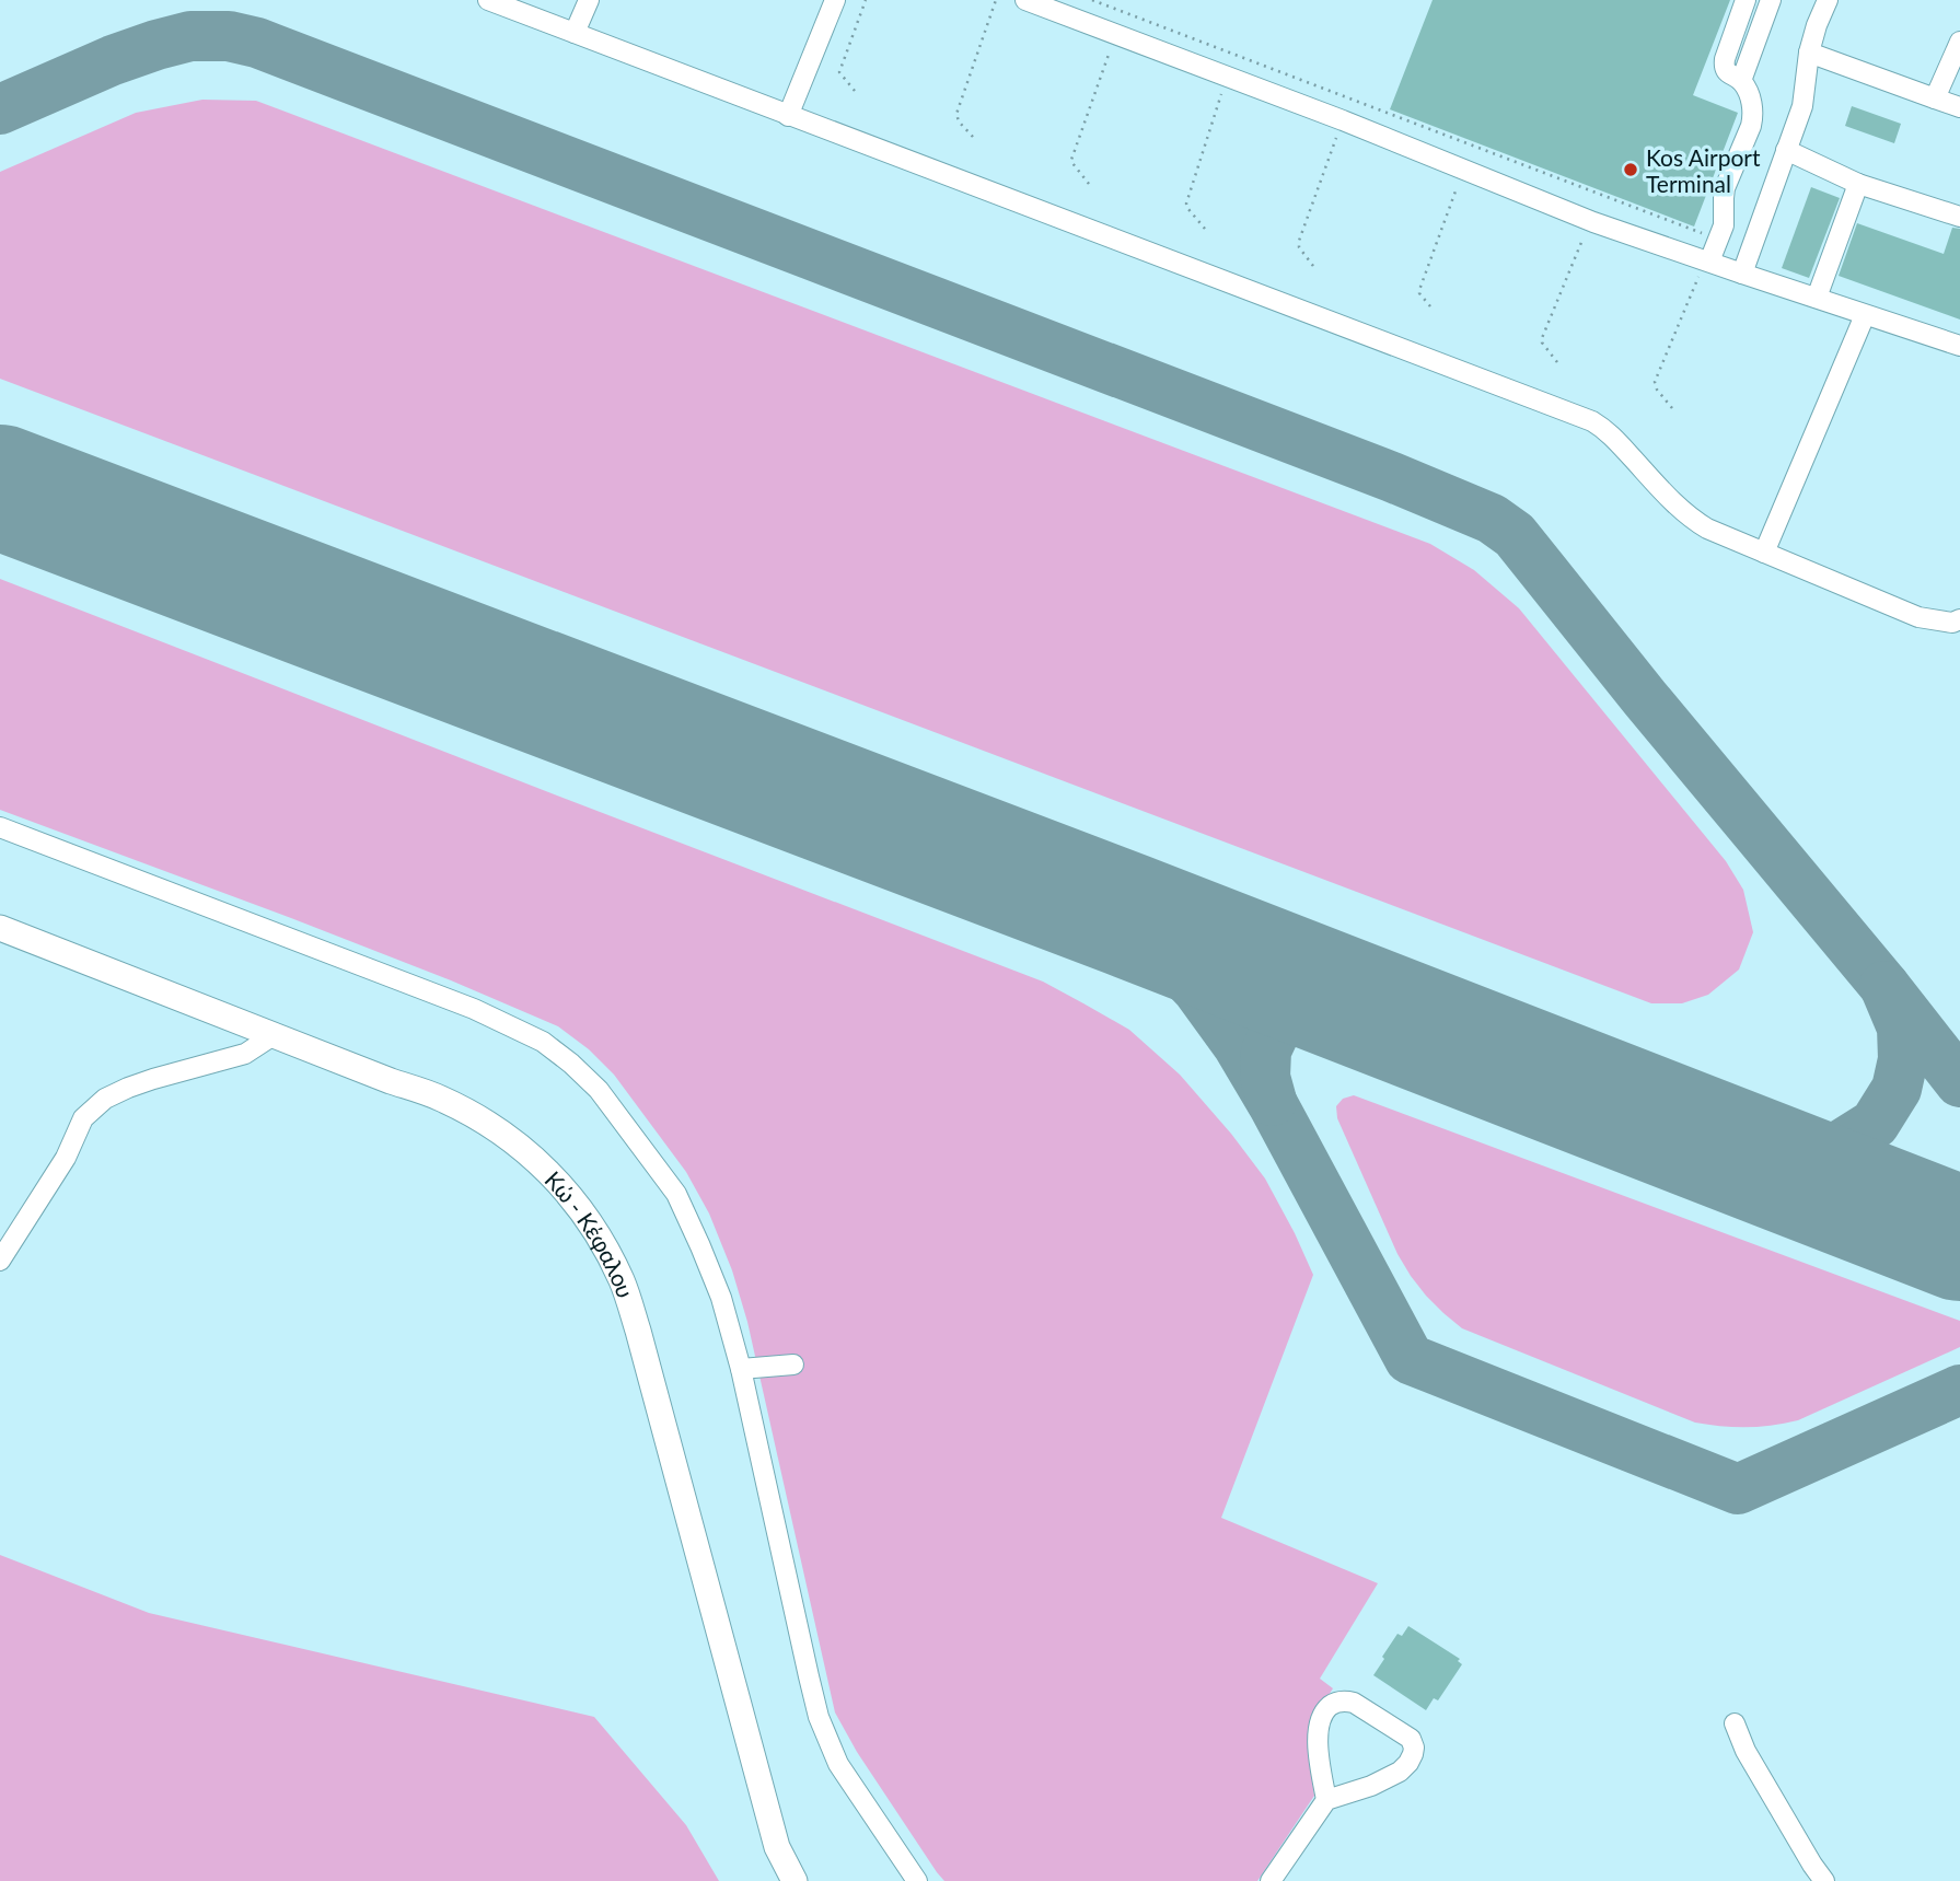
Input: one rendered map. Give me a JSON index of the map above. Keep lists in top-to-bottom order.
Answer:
{
  "streets": {
    "main road": ["Κώ - Κέφαλου"]
  },
  "places": ["Kos Airport Terminal"]
}
